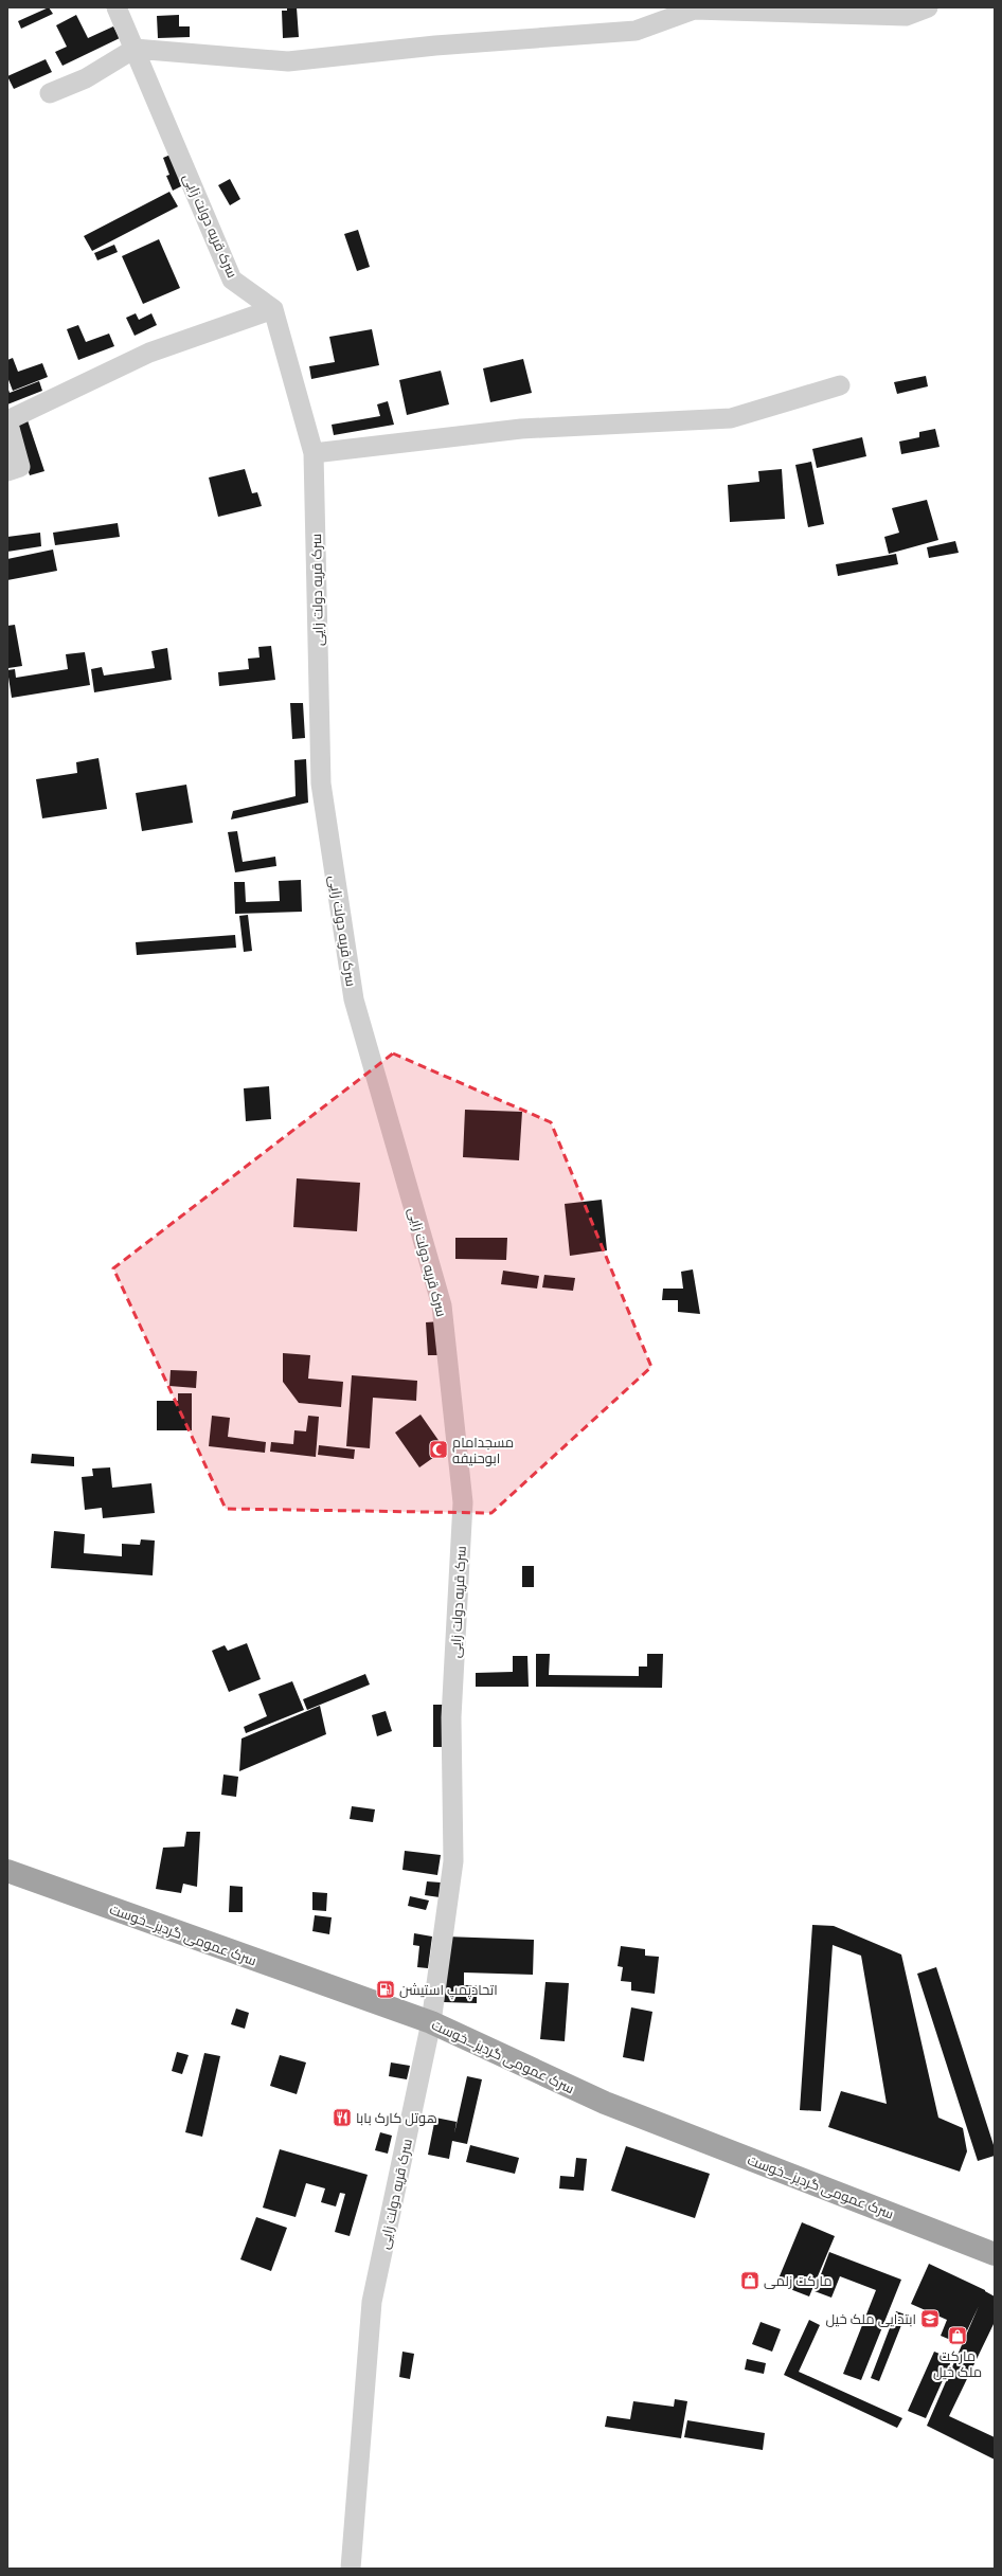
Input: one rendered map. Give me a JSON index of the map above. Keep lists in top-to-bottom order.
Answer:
{
  "streets": {
    "highway": ["سرک عمومی گردیز_خوست"],
    "street": ["سرک قریه دولت زایی"]
  },
  "crossings": [
    ["سرک قریه دولت زایی", "سرک عمومی گردیز_خوست"]
  ],
  "places": {
    "mosque": ["مسجدامام ابوحنیفه"],
    "fuel station": ["اتحادپمپ استیشن"],
    "restaurant": ["هوتل کارک بابا"],
    "shop": ["مارکت زلمی", "مارکت ملک خیل"],
    "school or university": ["ابتدایی ملک خیل"]
  }
}
